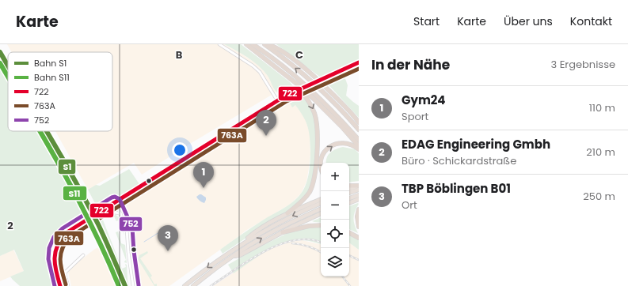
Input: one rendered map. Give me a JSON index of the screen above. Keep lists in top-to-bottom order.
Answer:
{
  "lines": [
    "rail line S1",
    "transit line 722",
    "rail line S11",
    "transit line 763A",
    "transit line 752"
  ],
  "legend": [
    "Bahn S1",
    "Bahn S11",
    "722",
    "763A",
    "752"
  ],
  "page": {
    "header": "Karte",
    "nav": [
      "Start",
      "Karte",
      "Über uns",
      "Kontakt"
    ],
    "heading": ["In der Nähe", "3 Ergebnisse"],
    "list": [
      {
        "mark": "1",
        "name": "Gym24",
        "note": "Sport",
        "value": "110 m"
      },
      {
        "mark": "2",
        "name": "EDAG Engineering Gmbh",
        "note": "Büro · Schickardstraße",
        "value": "210 m"
      },
      {
        "mark": "3",
        "name": "TBP Böblingen B01",
        "note": "Ort",
        "value": "250 m"
      }
    ],
    "pins": ["2", "1", "3"],
    "map_buttons": ["+", "−"]
  },
  "grid": {
    "columns": ["B", "C"],
    "rows": ["2"]
  }
}
